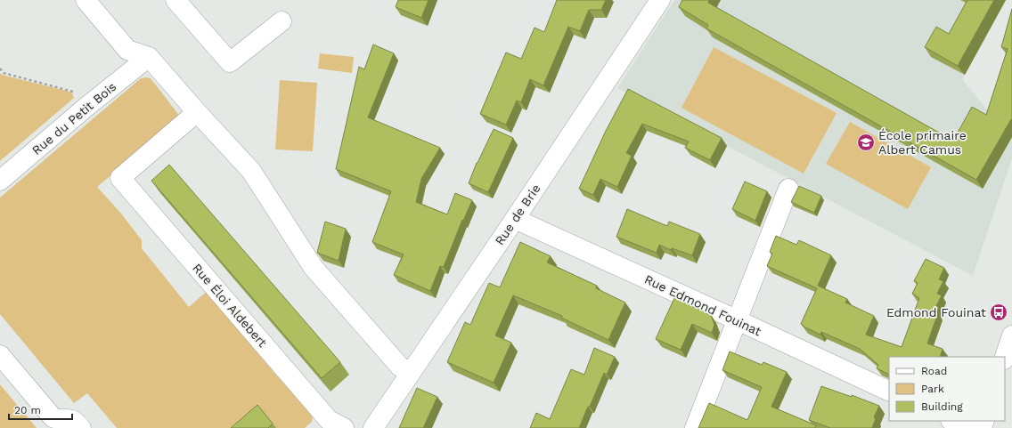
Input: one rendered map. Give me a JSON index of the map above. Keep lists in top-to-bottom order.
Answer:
{
  "streets": {
    "street": [
      "Rue du Petit Bois",
      "Rue de Brie",
      "Rue Éloi Aldebert",
      "Rue Edmond Fouinat"
    ]
  },
  "crossings": [
    ["Rue de Brie", "Rue Edmond Fouinat"]
  ],
  "places": {
    "school or university": ["École primaire Albert Camus"],
    "bus stop": ["Edmond Fouinat"]
  },
  "legend": ["Road", "Park", "Building"],
  "scale_bar": "20 m"
}
